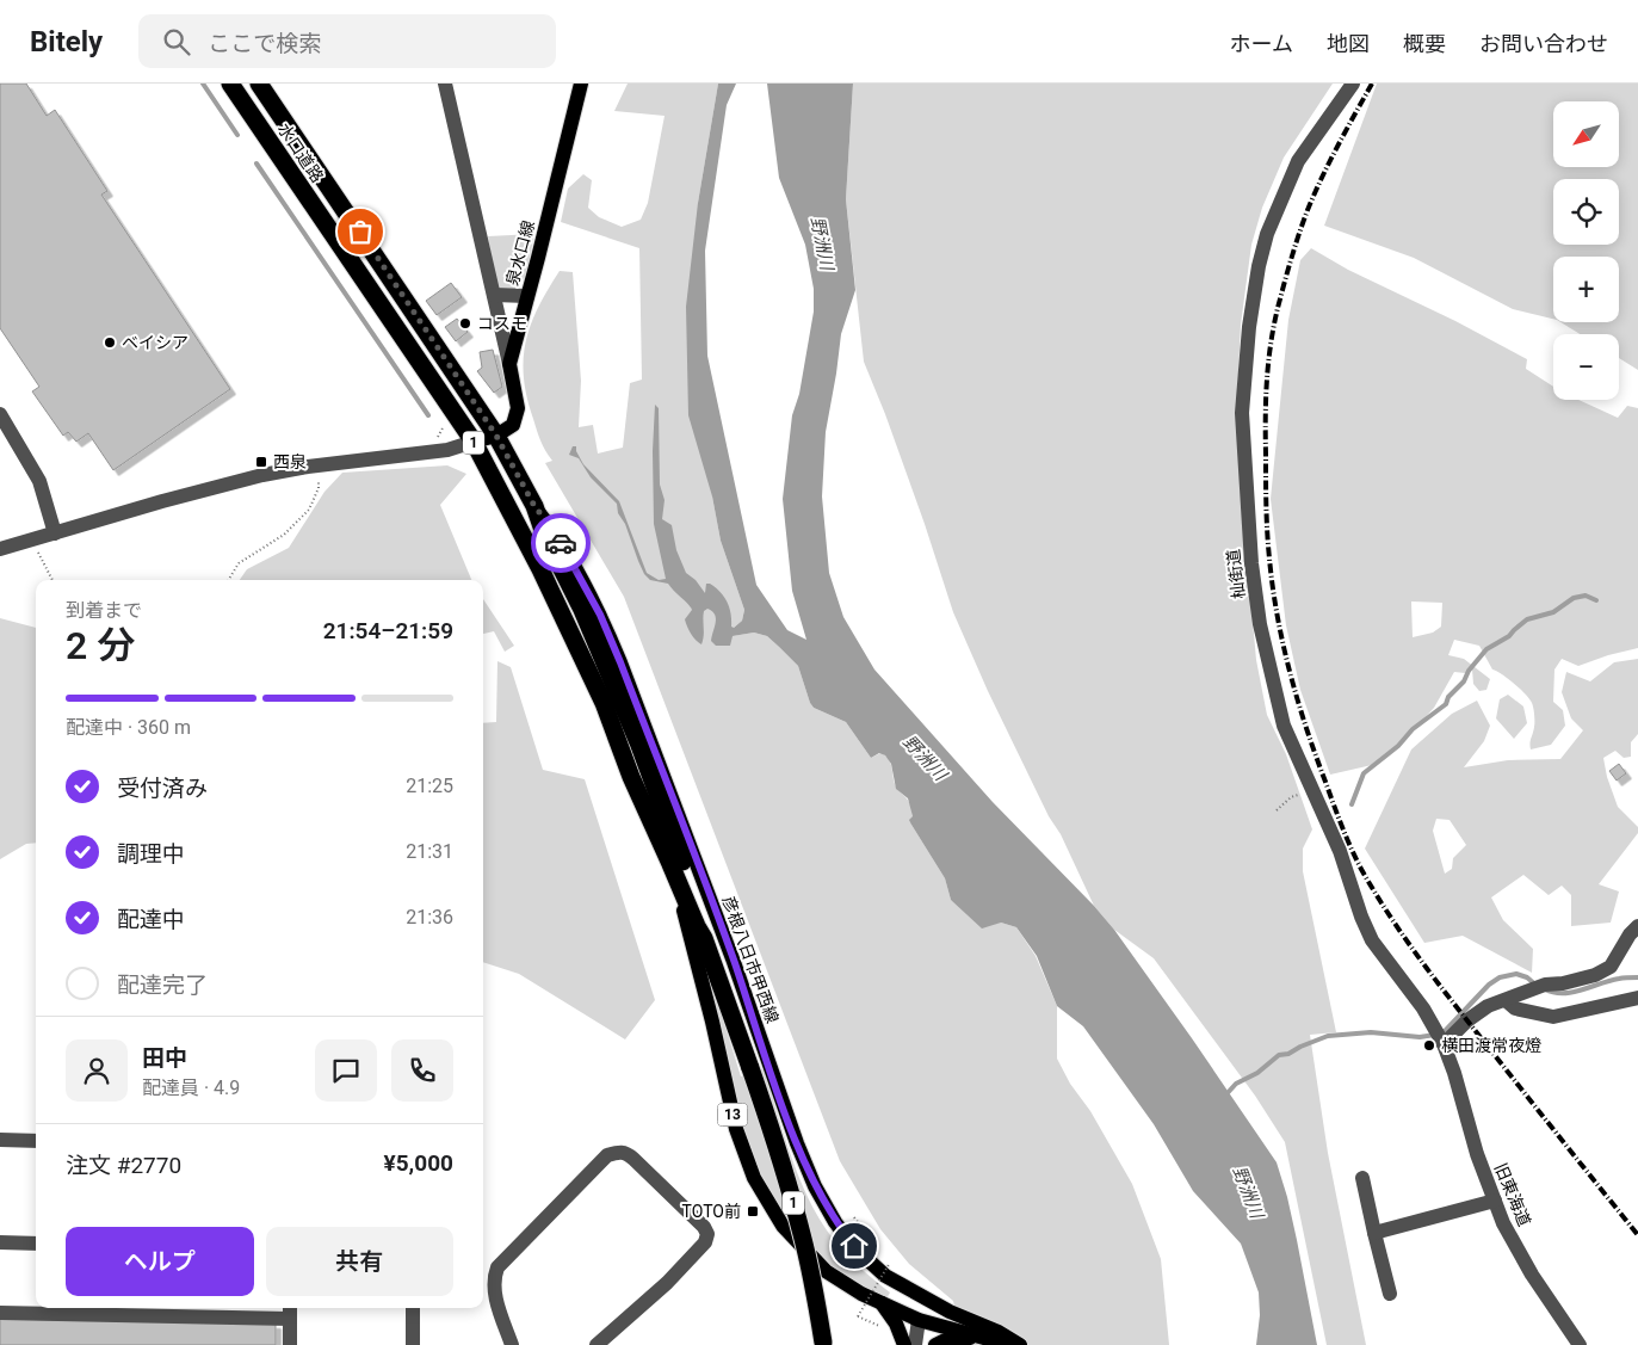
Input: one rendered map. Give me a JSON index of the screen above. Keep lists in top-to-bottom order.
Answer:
{
  "streets": {
    "highway": ["水口道路", "1"],
    "main road": ["泉水口線", "彦根八日市甲西線", "13"],
    "street": ["杣街道", "旧東海道"]
  },
  "crossings": [
    ["水口道路", "泉水口線"],
    ["水口道路", "彦根八日市甲西線"],
    ["水口道路", "13"],
    ["杣街道", "旧東海道"]
  ],
  "water": ["野洲川"],
  "places": {
    "other": ["コスモ", "ベイシア", "横田渡常夜燈"],
    "transit": ["西泉", "TOTO前"]
  },
  "north": "bottom left",
  "page": {
    "header": "Bitely",
    "search": "ここで検索",
    "nav": [
      "ホーム",
      "地図",
      "概要",
      "お問い合わせ"
    ],
    "map_buttons": ["+", "−"],
    "heading": ["2 分", "到着まで", "21:54–21:59"],
    "panel": [
      "田中",
      "配達員 · 4.9",
      "注文 #2770",
      "¥5,000"
    ],
    "bar": "配達中 · 360 m",
    "list": [
      ["受付済み", "21:25"],
      ["調理中", "21:31"],
      ["配達中", "21:36"],
      "配達完了"
    ],
    "buttons": ["ヘルプ", "共有"]
  }
}
